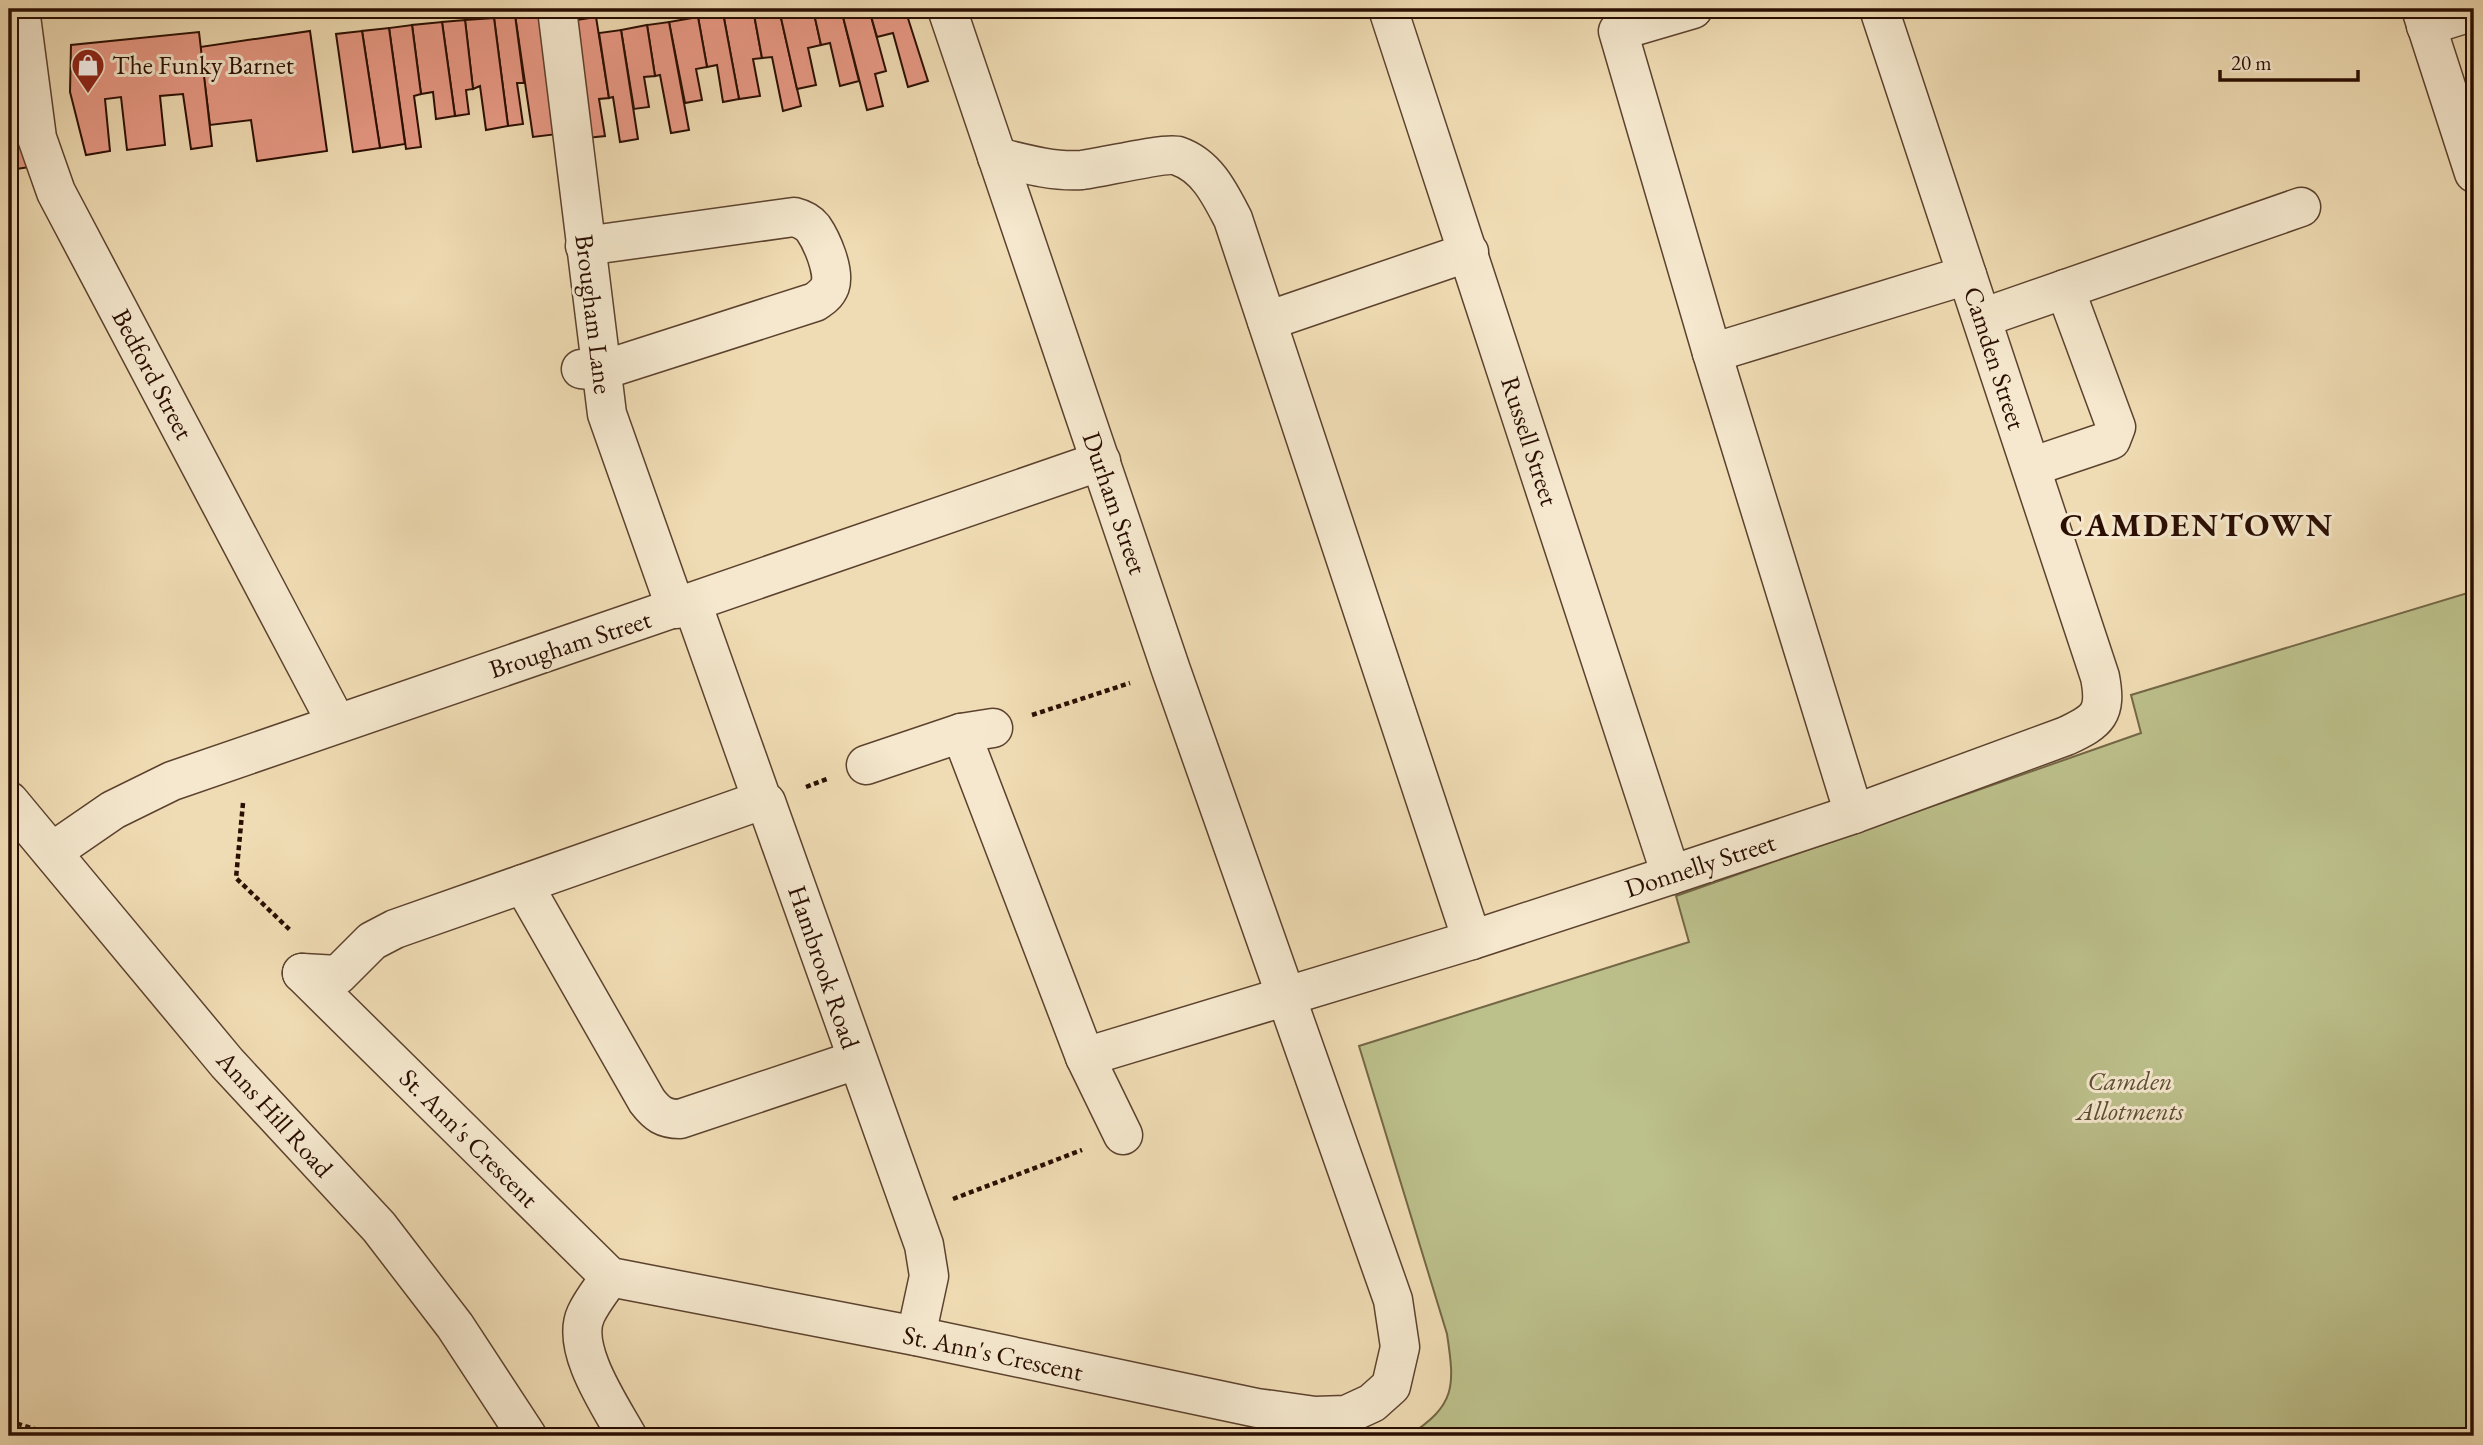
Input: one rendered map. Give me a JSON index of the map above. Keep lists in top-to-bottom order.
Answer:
{
  "streets": {
    "street": [
      "Brougham Lane",
      "Camden Street",
      "Bedford Street",
      "Russell Street",
      "Durham Street",
      "Brougham Street",
      "Donnelly Street",
      "Hambrook Road",
      "Anns Hill Road",
      "St. Ann's Crescent"
    ]
  },
  "crossings": [
    ["Brougham Lane", "Brougham Street"],
    ["Brougham Lane", "Hambrook Road"],
    ["Camden Street", "Donnelly Street"],
    ["Bedford Street", "Brougham Street"],
    ["Russell Street", "Donnelly Street"],
    ["Durham Street", "Brougham Street"],
    ["Durham Street", "Donnelly Street"],
    ["Durham Street", "St. Ann's Crescent"],
    ["Brougham Street", "Hambrook Road"],
    ["Brougham Street", "Anns Hill Road"],
    ["Donnelly Street", "St. Ann's Crescent"],
    ["Hambrook Road", "St. Ann's Crescent"]
  ],
  "districts": ["CAMDENTOWN"],
  "parks": ["Camden Allotments"],
  "places": {
    "shop": ["The Funky Barnet"]
  },
  "scale_bar": "20 m"
}
